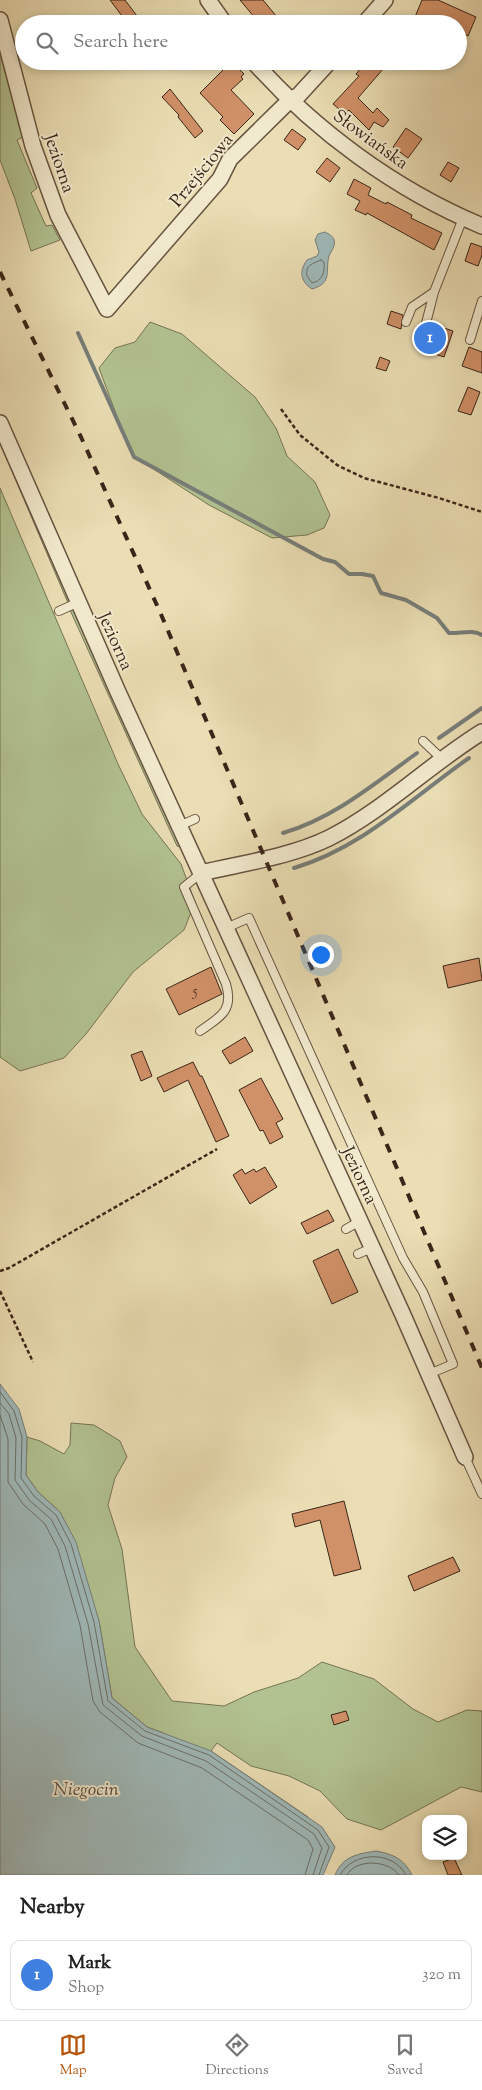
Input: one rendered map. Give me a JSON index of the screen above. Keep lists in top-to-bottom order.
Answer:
{
  "streets": {
    "street": ["Słowiańska", "Jeziorna", "Przejściowa"]
  },
  "crossings": [
    ["Słowiańska", "Przejściowa"],
    ["Jeziorna", "Przejściowa"]
  ],
  "water": ["Niegocin"],
  "house_numbers": ["5"],
  "page": {
    "search": "Search here",
    "pins": "1",
    "heading": "Nearby",
    "list": [
      {
        "mark": "1",
        "name": "Mark",
        "note": "Shop",
        "value": "320 m"
      }
    ],
    "nav": ["Map", "Directions", "Saved"]
  }
}
